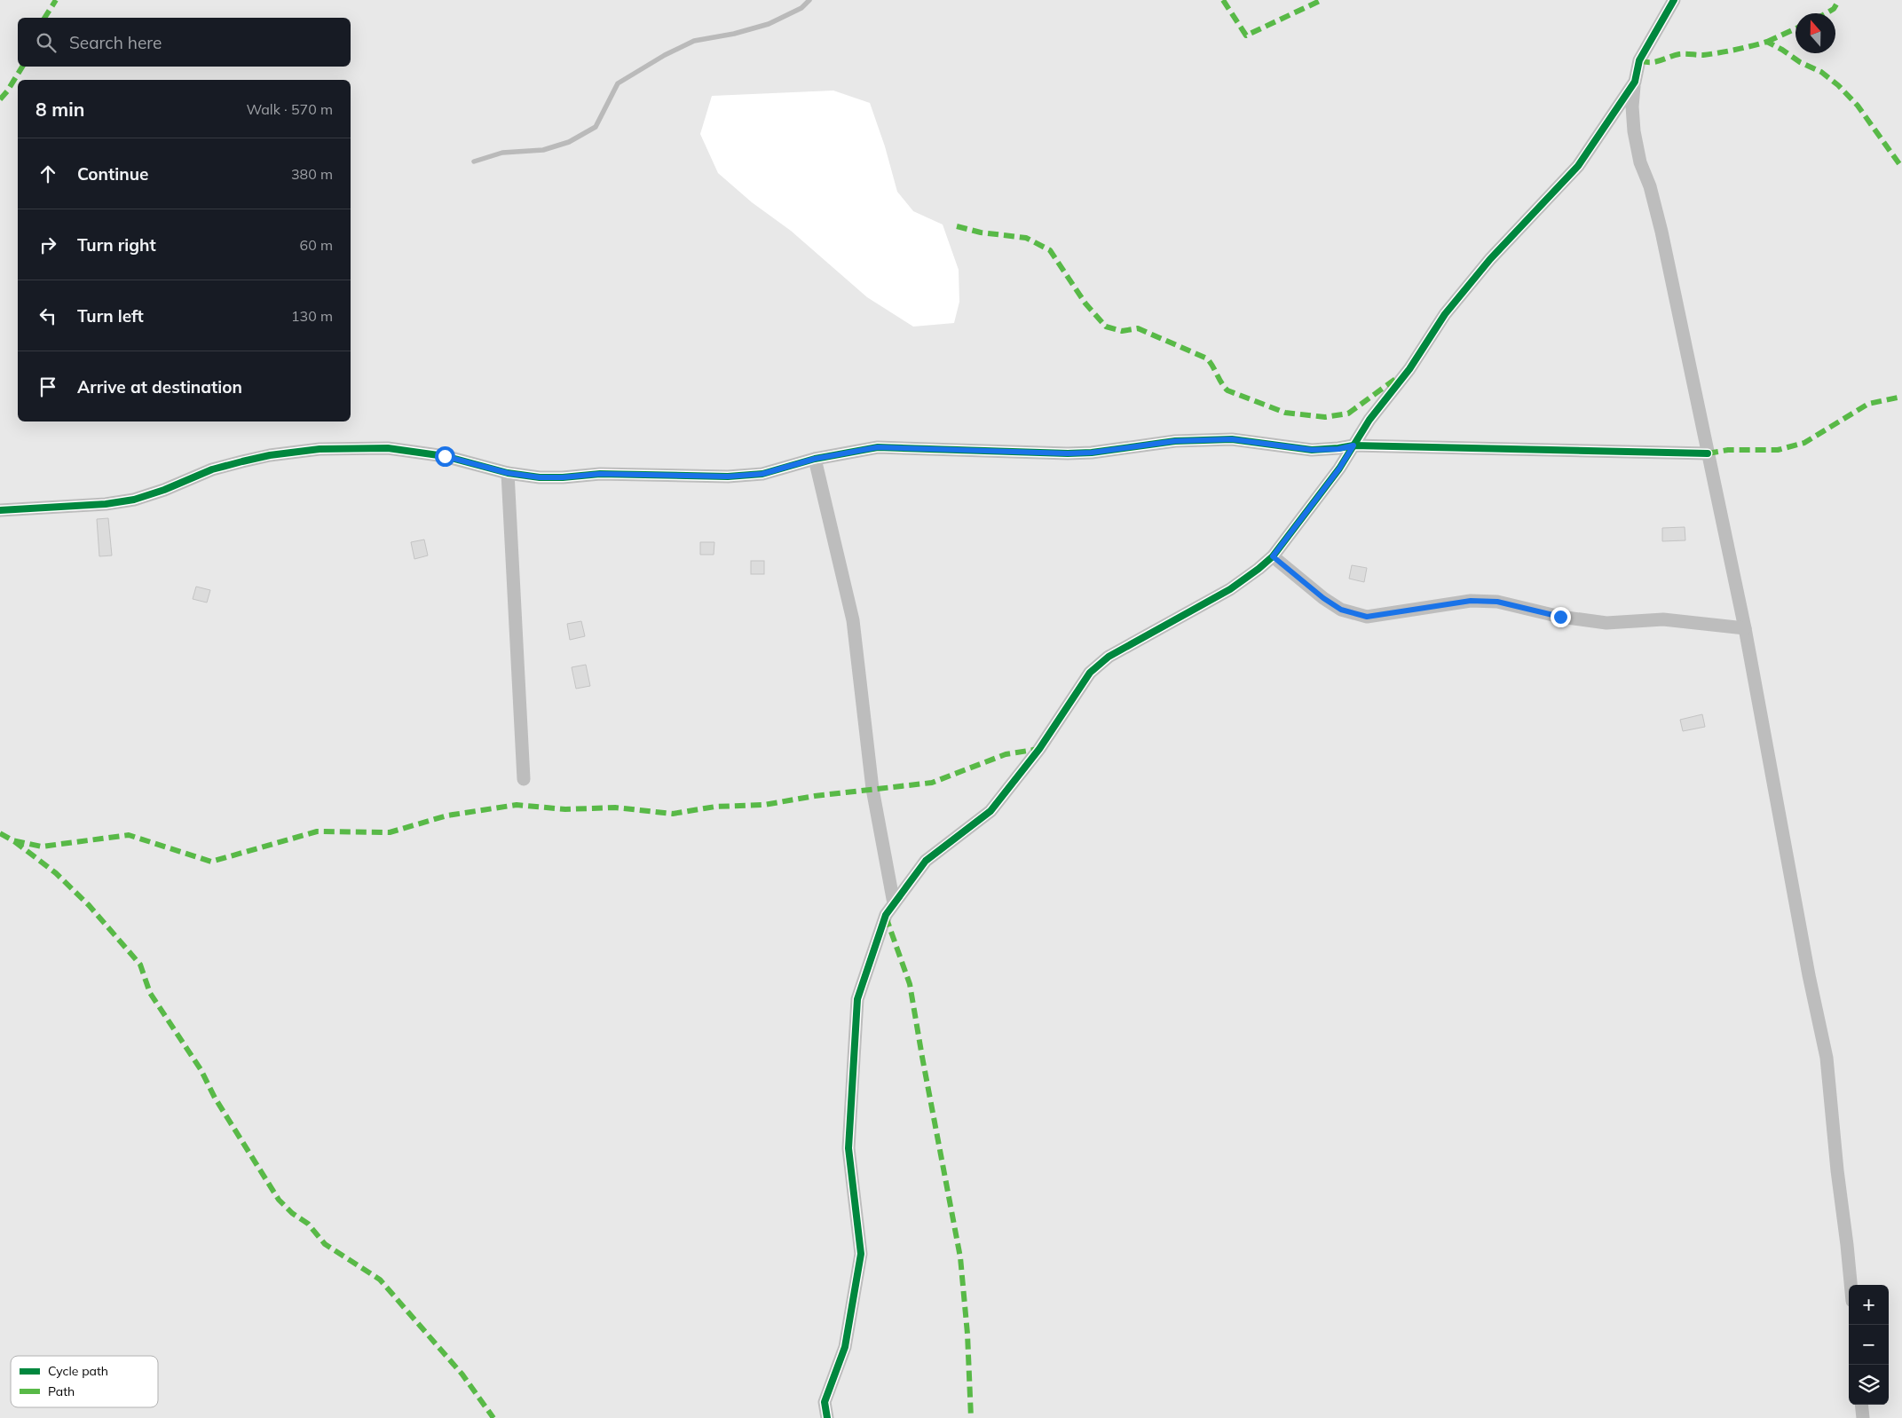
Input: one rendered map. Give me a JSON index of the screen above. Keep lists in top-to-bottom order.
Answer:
{
  "legend": ["Cycle path", "Path"],
  "north": "top",
  "page": {
    "search": "Search here",
    "heading": ["8 min", "Walk · 570 m"],
    "list": [
      ["Continue", "380 m"],
      ["Turn right", "60 m"],
      ["Turn left", "130 m"],
      "Arrive at destination"
    ],
    "map_buttons": ["+", "−"]
  }
}
